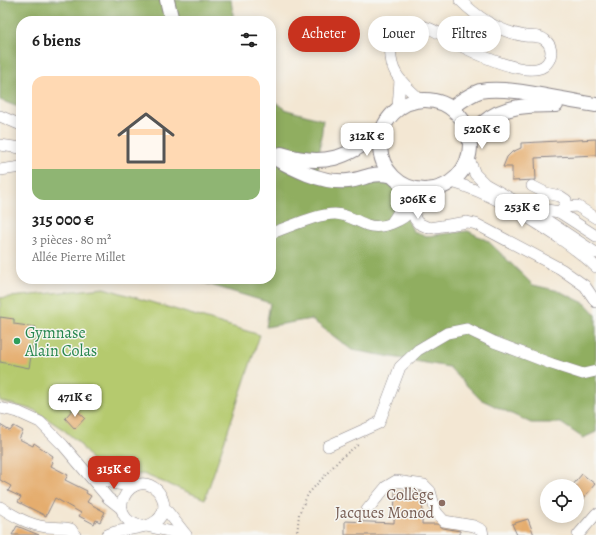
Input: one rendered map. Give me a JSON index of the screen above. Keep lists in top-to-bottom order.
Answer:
{
  "places": ["Gymnase Alain Colas", "Collège Jacques Monod"],
  "page": {
    "chip": ["Acheter", "Louer", "Filtres"],
    "heading": "6 biens",
    "list": [
      {
        "name": "315 000 €",
        "note": "3 pièces · 80 m² · Allée Pierre Millet"
      }
    ],
    "price": [
      "520K €",
      "312K €",
      "306K €",
      "253K €",
      "471K €",
      "315K €"
    ]
  }
}
